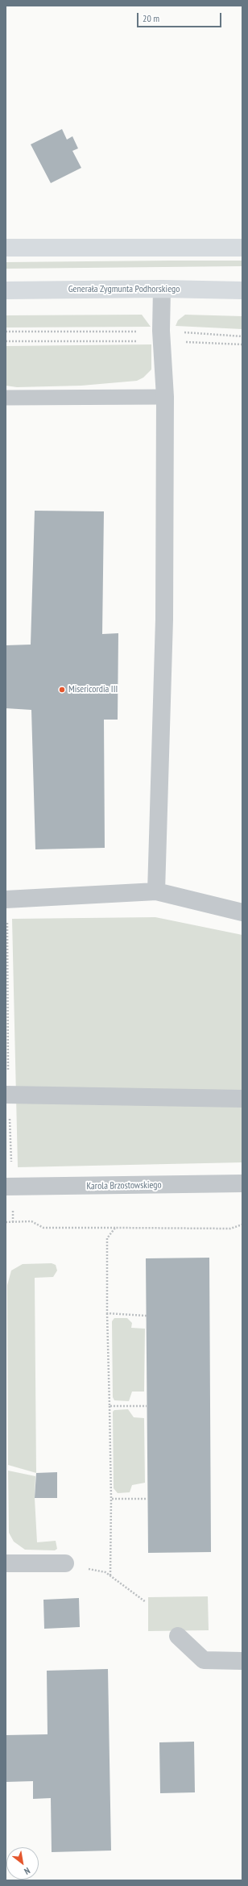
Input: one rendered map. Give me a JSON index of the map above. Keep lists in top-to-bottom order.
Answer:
{
  "streets": {
    "main road": ["Generała Zygmunta Podhorskiego"],
    "street": ["Karola Brzostowskiego"]
  },
  "places": ["Misericordia III"],
  "scale_bar": "20 m",
  "north": "bottom right"
}
